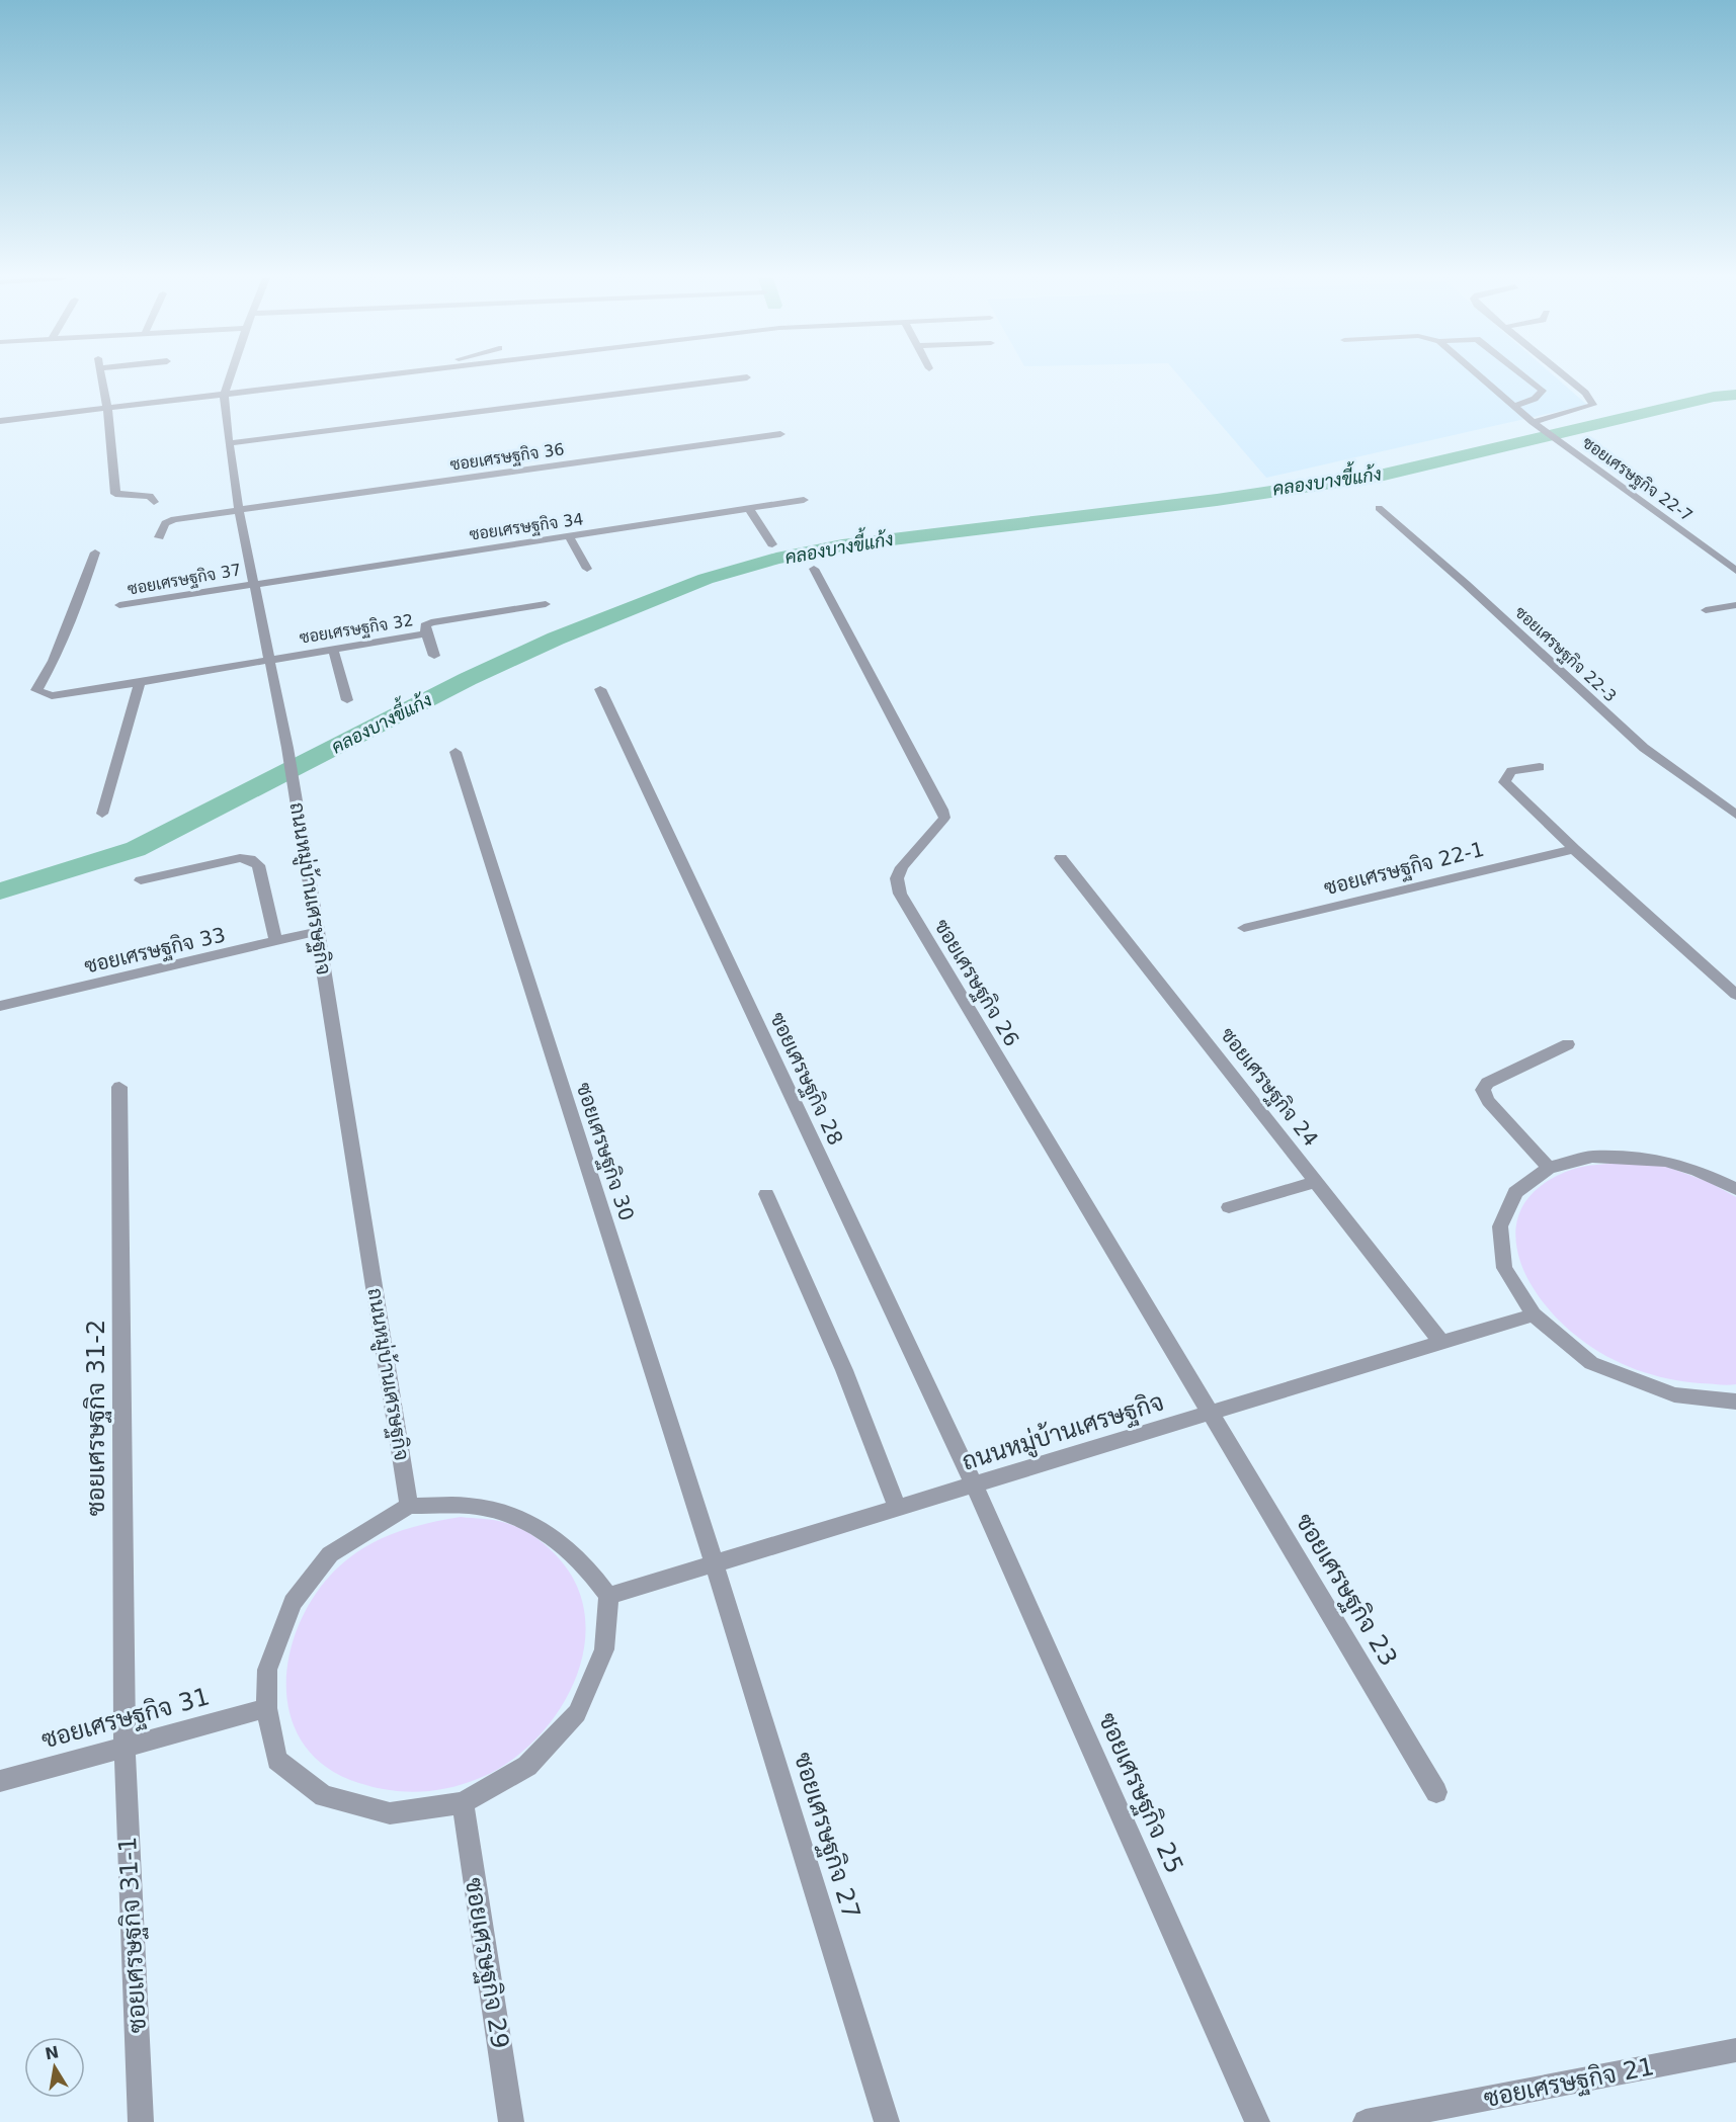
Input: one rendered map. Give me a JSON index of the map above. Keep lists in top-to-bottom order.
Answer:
{
  "streets": {
    "street": [
      "ซอยเศรษฐกิจ 36",
      "ซอยเศรษฐกิจ 22-7",
      "ซอยเศรษฐกิจ 34",
      "ซอยเศรษฐกิจ 37",
      "ซอยเศรษฐกิจ 32",
      "ซอยเศรษฐกิจ 22-3",
      "ซอยเศรษฐกิจ 22-1",
      "ถนนหมู่บ้านเศรษฐกิจ",
      "ซอยเศรษฐกิจ 33",
      "ซอยเศรษฐกิจ 26",
      "ซอยเศรษฐกิจ 28",
      "ซอยเศรษฐกิจ 24",
      "ซอยเศรษฐกิจ 30",
      "ซอยเศรษฐกิจ 31-2",
      "ซอยเศรษฐกิจ 23",
      "ซอยเศรษฐกิจ 31",
      "ซอยเศรษฐกิจ 25",
      "ซอยเศรษฐกิจ 27",
      "ซอยเศรษฐกิจ 31-1",
      "ซอยเศรษฐกิจ 29",
      "ซอยเศรษฐกิจ 21"
    ]
  },
  "crossings": [
    ["ซอยเศรษฐกิจ 36", "ถนนหมู่บ้านเศรษฐกิจ"],
    ["ซอยเศรษฐกิจ 34", "ซอยเศรษฐกิจ 37"],
    ["ซอยเศรษฐกิจ 34", "ถนนหมู่บ้านเศรษฐกิจ"],
    ["ซอยเศรษฐกิจ 37", "ถนนหมู่บ้านเศรษฐกิจ"],
    ["ซอยเศรษฐกิจ 32", "ถนนหมู่บ้านเศรษฐกิจ"],
    ["ถนนหมู่บ้านเศรษฐกิจ", "ซอยเศรษฐกิจ 33"],
    ["ถนนหมู่บ้านเศรษฐกิจ", "ซอยเศรษฐกิจ 26"],
    ["ถนนหมู่บ้านเศรษฐกิจ", "ซอยเศรษฐกิจ 28"],
    ["ถนนหมู่บ้านเศรษฐกิจ", "ซอยเศรษฐกิจ 24"],
    ["ถนนหมู่บ้านเศรษฐกิจ", "ซอยเศรษฐกิจ 30"],
    ["ถนนหมู่บ้านเศรษฐกิจ", "ซอยเศรษฐกิจ 23"],
    ["ถนนหมู่บ้านเศรษฐกิจ", "ซอยเศรษฐกิจ 25"],
    ["ถนนหมู่บ้านเศรษฐกิจ", "ซอยเศรษฐกิจ 27"],
    ["ซอยเศรษฐกิจ 26", "ซอยเศรษฐกิจ 23"],
    ["ซอยเศรษฐกิจ 28", "ซอยเศรษฐกิจ 25"],
    ["ซอยเศรษฐกิจ 30", "ซอยเศรษฐกิจ 27"],
    ["ซอยเศรษฐกิจ 31-2", "ซอยเศรษฐกิจ 31"],
    ["ซอยเศรษฐกิจ 31-2", "ซอยเศรษฐกิจ 31-1"],
    ["ซอยเศรษฐกิจ 31", "ซอยเศรษฐกิจ 31-1"]
  ],
  "water": ["คลองบางขี้แก้ง"],
  "north": "top"
}
